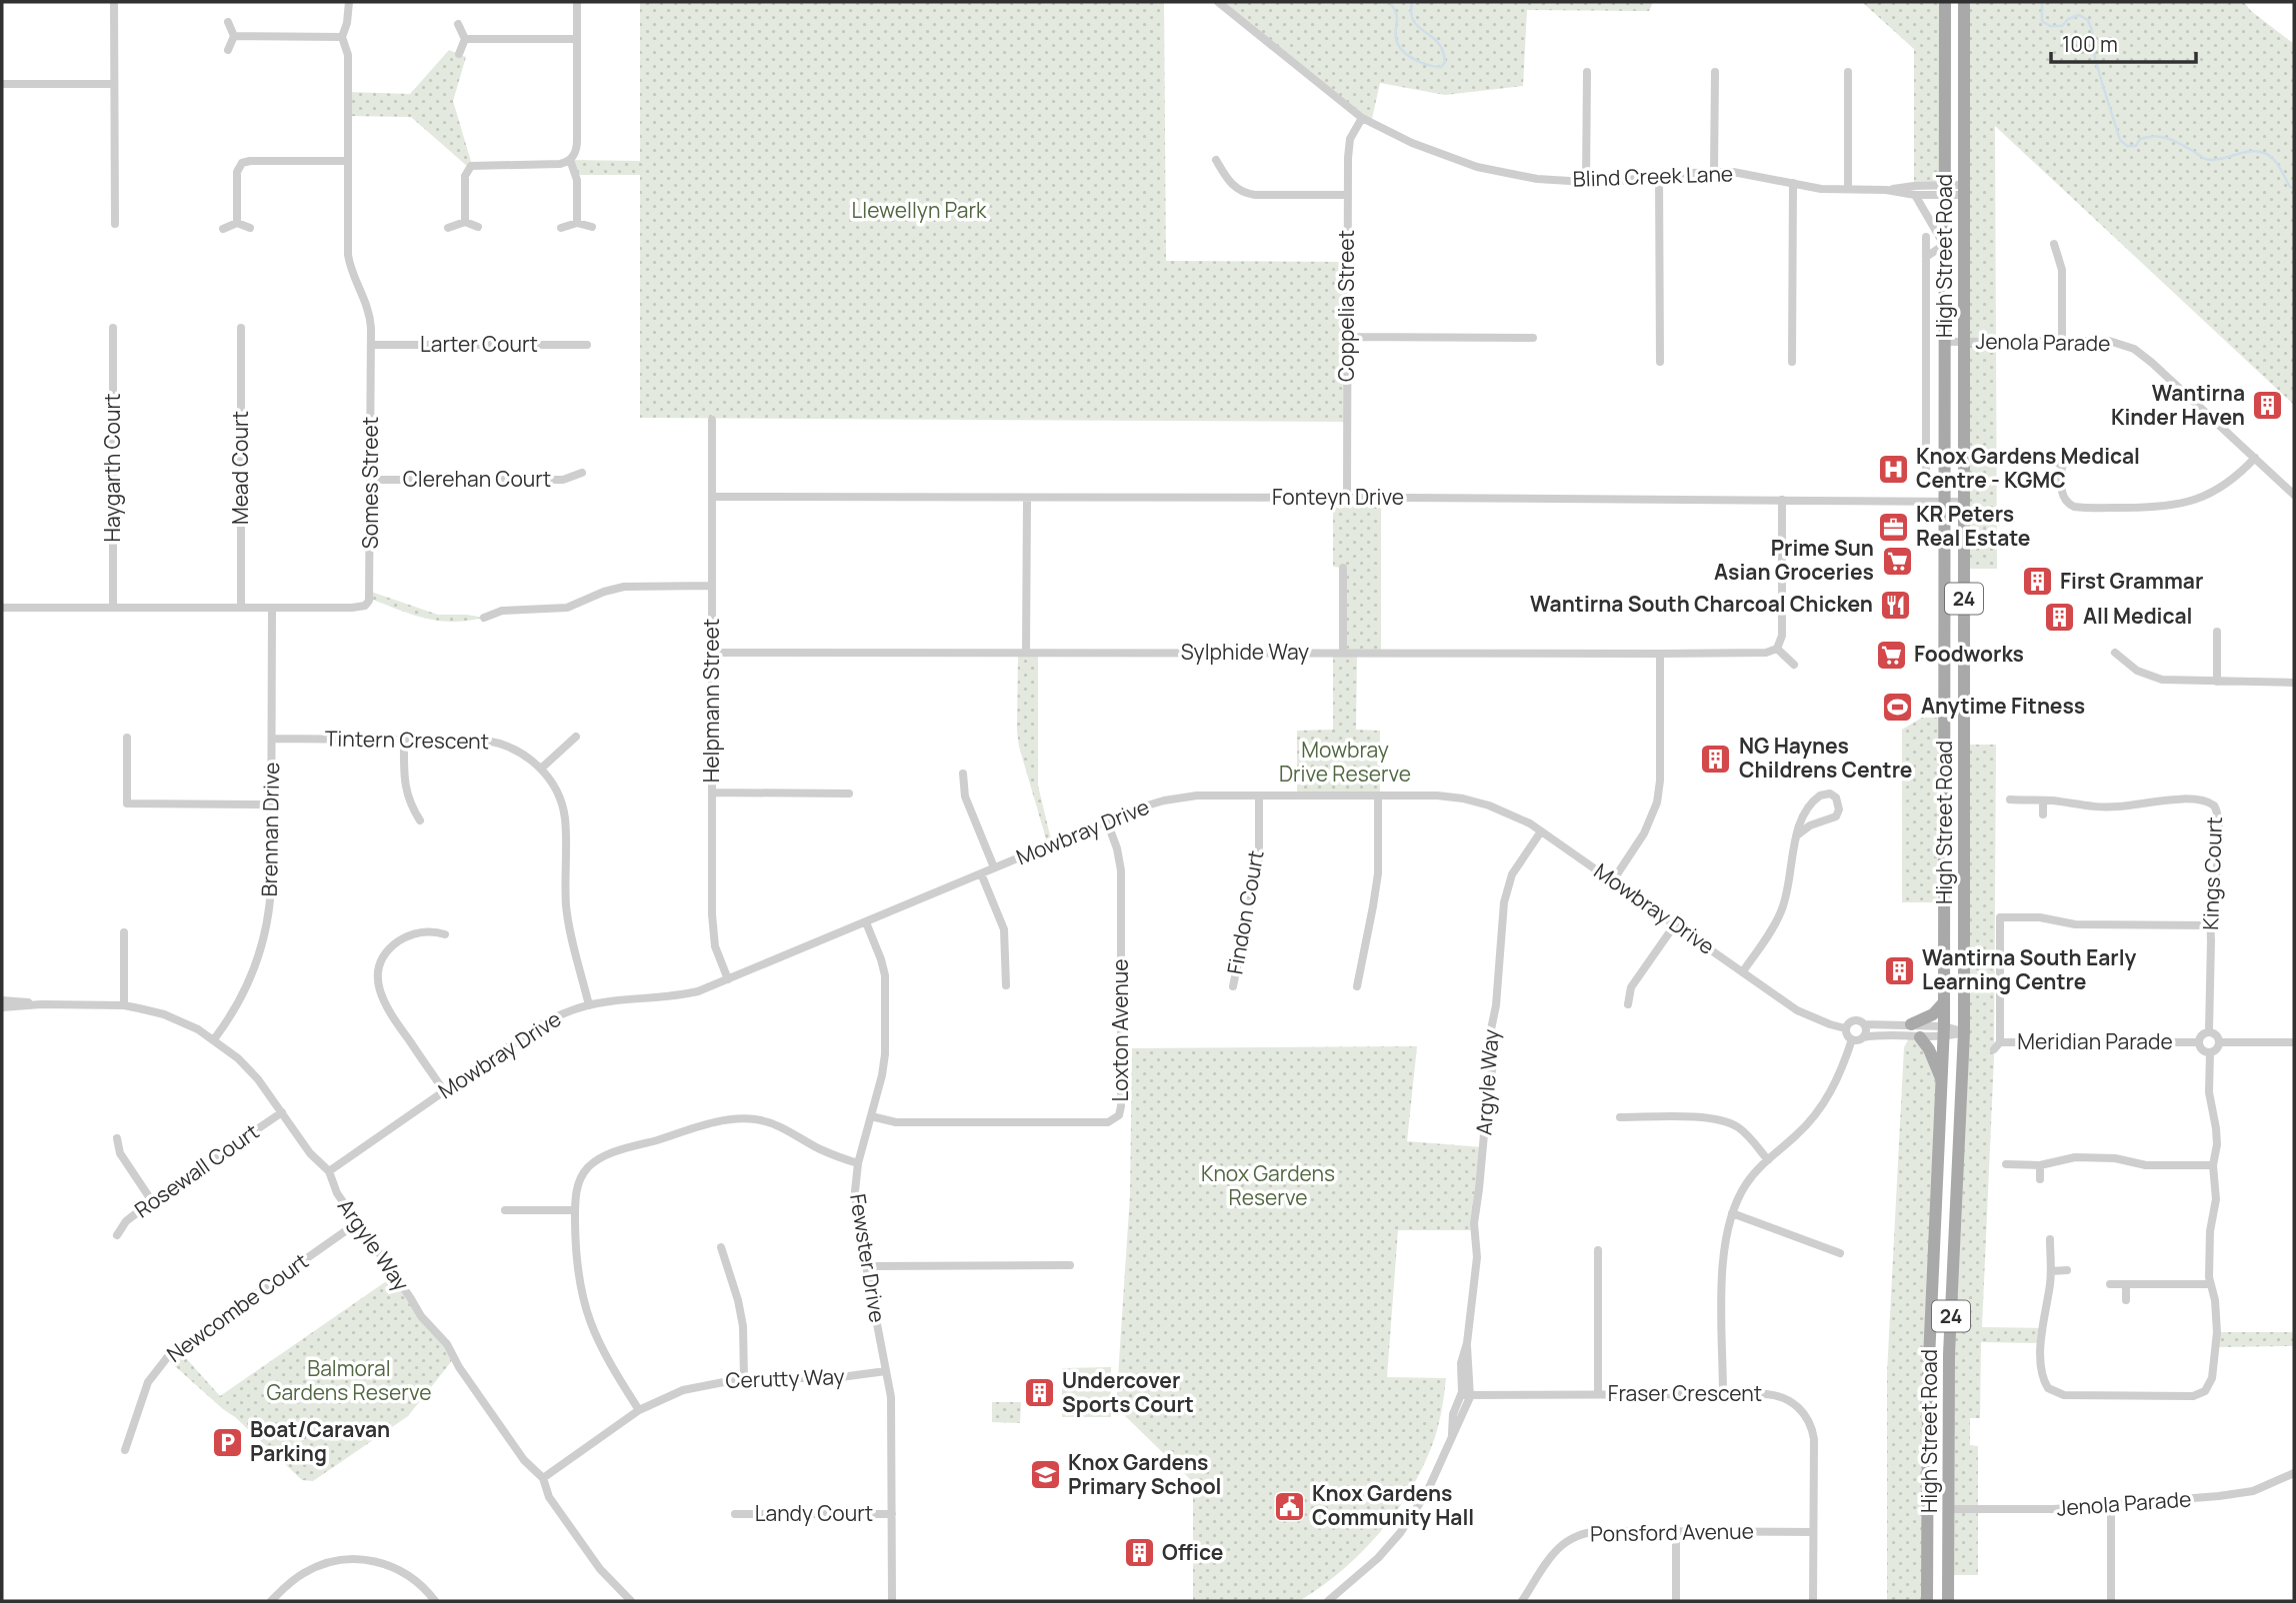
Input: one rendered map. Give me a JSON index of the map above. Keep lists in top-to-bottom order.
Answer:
{
  "streets": {
    "main road": ["High Street Road", "24"],
    "street": [
      "Blind Creek Lane",
      "Coppelia Street",
      "Jenola Parade",
      "Larter Court",
      "Haygarth Court",
      "Mead Court",
      "Clerehan Court",
      "Somes Street",
      "Fonteyn Drive",
      "Sylphide Way",
      "Helpmann Street",
      "Tintern Crescent",
      "Brennan Drive",
      "Mowbray Drive",
      "Kings Court",
      "Findon Court",
      "Loxton Avenue",
      "Meridian Parade",
      "Argyle Way",
      "Rosewall Court",
      "Fewster Drive",
      "Newcombe Court",
      "Cerutty Way",
      "Fraser Crescent",
      "Landy Court",
      "Ponsford Avenue"
    ]
  },
  "crossings": [
    ["Blind Creek Lane", "High Street Road"],
    ["Blind Creek Lane", "Coppelia Street"],
    ["High Street Road", "Jenola Parade"],
    ["High Street Road", "Fonteyn Drive"],
    ["High Street Road", "Mowbray Drive"],
    ["Coppelia Street", "Fonteyn Drive"],
    ["Larter Court", "Somes Street"],
    ["Haygarth Court", "Somes Street"],
    ["Mead Court", "Somes Street"],
    ["Clerehan Court", "Somes Street"],
    ["Somes Street", "Brennan Drive"],
    ["Fonteyn Drive", "Helpmann Street"],
    ["Sylphide Way", "Helpmann Street"],
    ["Helpmann Street", "Mowbray Drive"],
    ["Tintern Crescent", "Brennan Drive"],
    ["Tintern Crescent", "Mowbray Drive"],
    ["Brennan Drive", "Argyle Way"],
    ["Mowbray Drive", "Findon Court"],
    ["Mowbray Drive", "Loxton Avenue"],
    ["Mowbray Drive", "Argyle Way"],
    ["Mowbray Drive", "Fewster Drive"],
    ["Kings Court", "Meridian Parade"],
    ["Loxton Avenue", "Fewster Drive"],
    ["Argyle Way", "Rosewall Court"],
    ["Argyle Way", "Newcombe Court"],
    ["Argyle Way", "Cerutty Way"],
    ["Argyle Way", "Fraser Crescent"],
    ["Fewster Drive", "Cerutty Way"],
    ["Fewster Drive", "Landy Court"],
    ["Fraser Crescent", "Ponsford Avenue"]
  ],
  "parks": [
    "Llewellyn Park",
    "Mowbray Drive Reserve",
    "Knox Gardens Reserve",
    "Balmoral Gardens Reserve"
  ],
  "places": {
    "building": [
      "Wantirna Kinder Haven",
      "First Grammar",
      "All Medical",
      "NG Haynes Childrens Centre",
      "Wantirna South Early Learning Centre",
      "Undercover Sports Court",
      "Office"
    ],
    "hospital": ["Knox Gardens Medical Centre - KGMC"],
    "office": ["KR Peters Real Estate"],
    "supermarket": ["Prime Sun Asian Groceries", "Foodworks"],
    "restaurant": ["Wantirna South Charcoal Chicken"],
    "sports": ["Anytime Fitness"],
    "parking": ["Boat/Caravan Parking"],
    "school or university": ["Knox Gardens Primary School"],
    "public building": ["Knox Gardens Community Hall"]
  },
  "scale_bar": "100 m"
}
